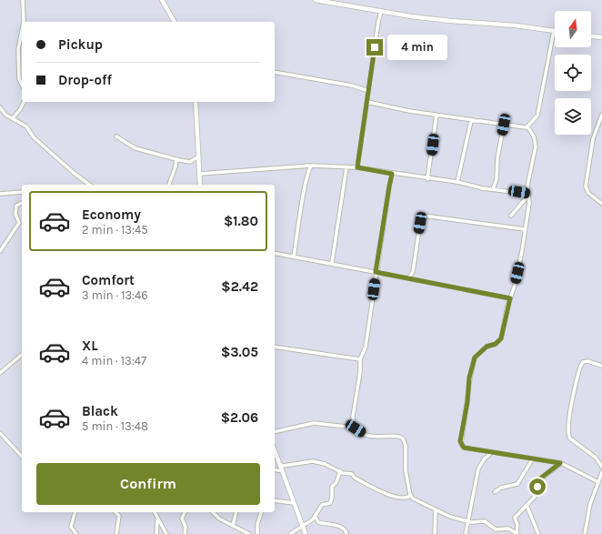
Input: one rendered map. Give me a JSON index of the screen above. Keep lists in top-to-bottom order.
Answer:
{
  "north": "top",
  "page": {
    "banner": ["Pickup", "Drop-off"],
    "bubble": "4 min",
    "list": [
      {
        "name": "Economy",
        "note": "2 min · 13:45",
        "value": "$1.80"
      },
      {
        "name": "Comfort",
        "note": "3 min · 13:46",
        "value": "$2.42"
      },
      {
        "name": "XL",
        "note": "4 min · 13:47",
        "value": "$3.05"
      },
      {
        "name": "Black",
        "note": "5 min · 13:48",
        "value": "$2.06"
      }
    ],
    "buttons": "Confirm"
  }
}
